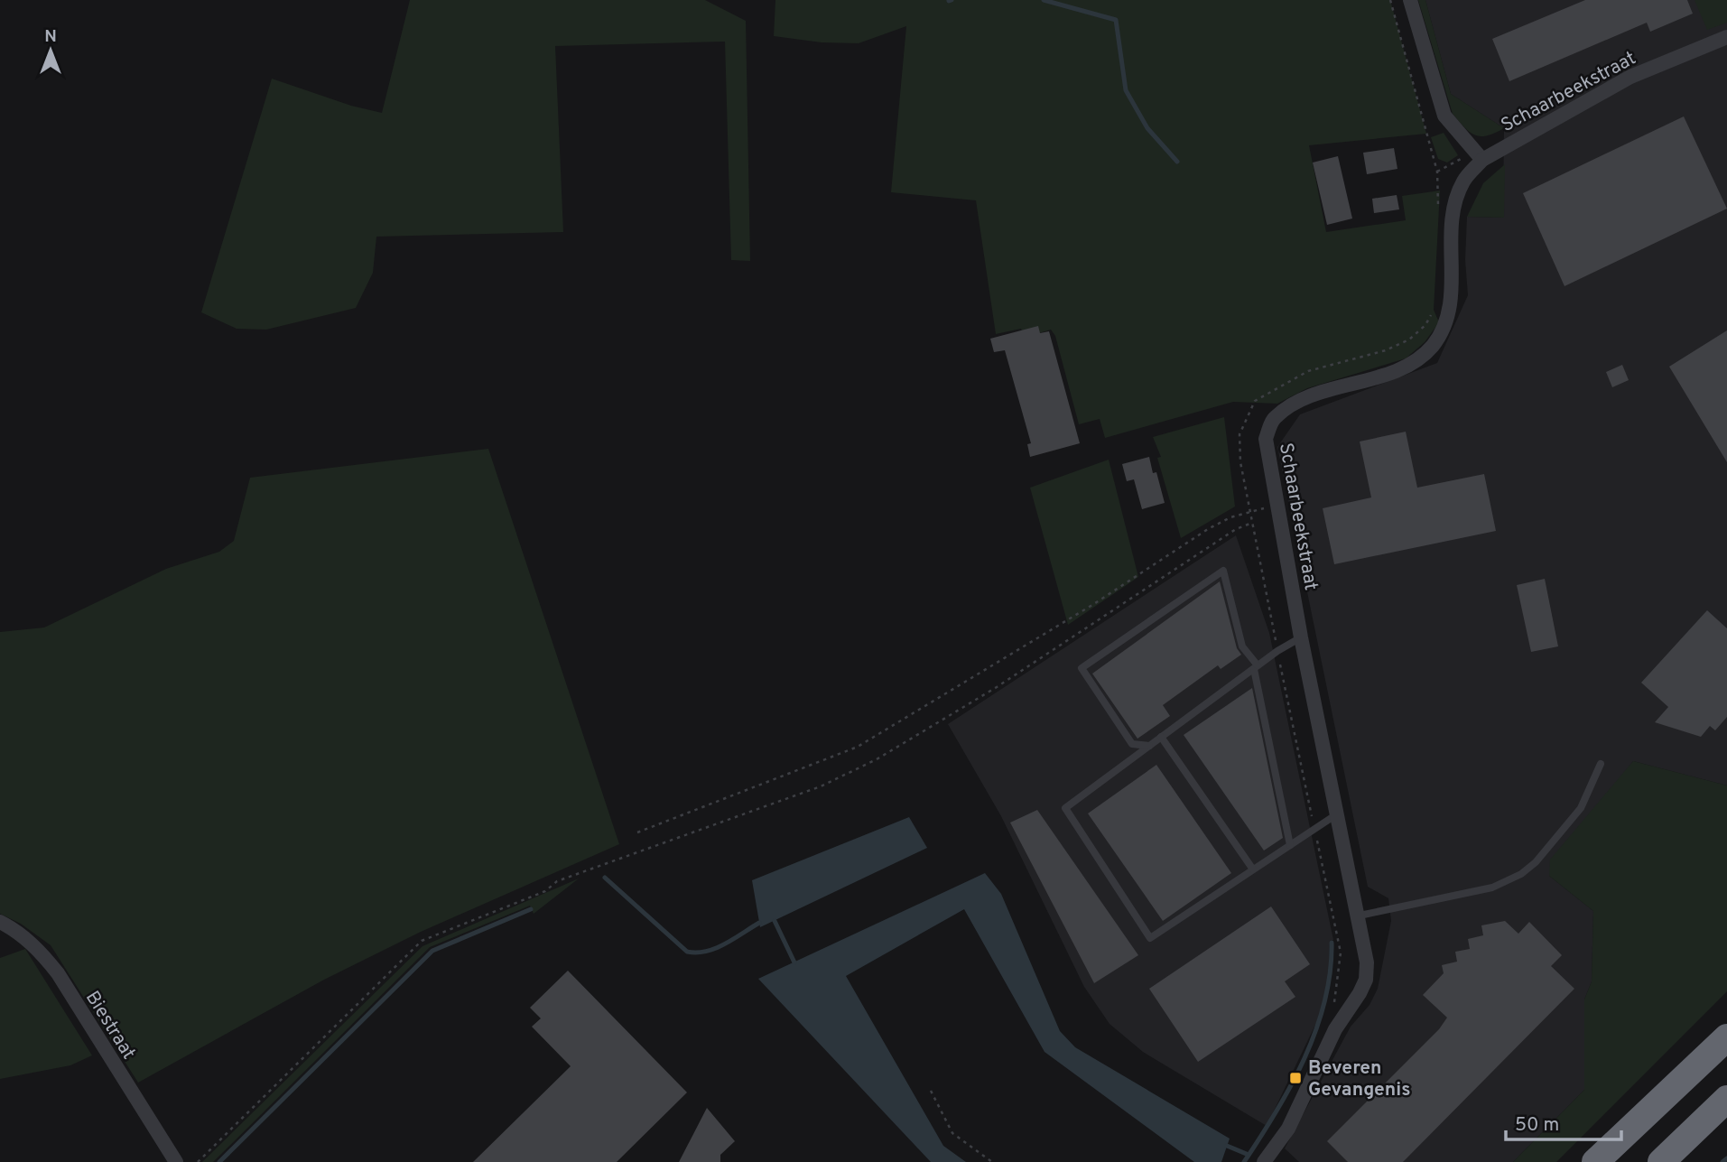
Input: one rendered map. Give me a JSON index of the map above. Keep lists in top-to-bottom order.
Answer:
{
  "streets": {
    "street": ["Schaarbeekstraat", "Biestraat"]
  },
  "places": {
    "transit": ["Beveren Gevangenis"]
  },
  "scale_bar": "50 m",
  "north": "top"
}
